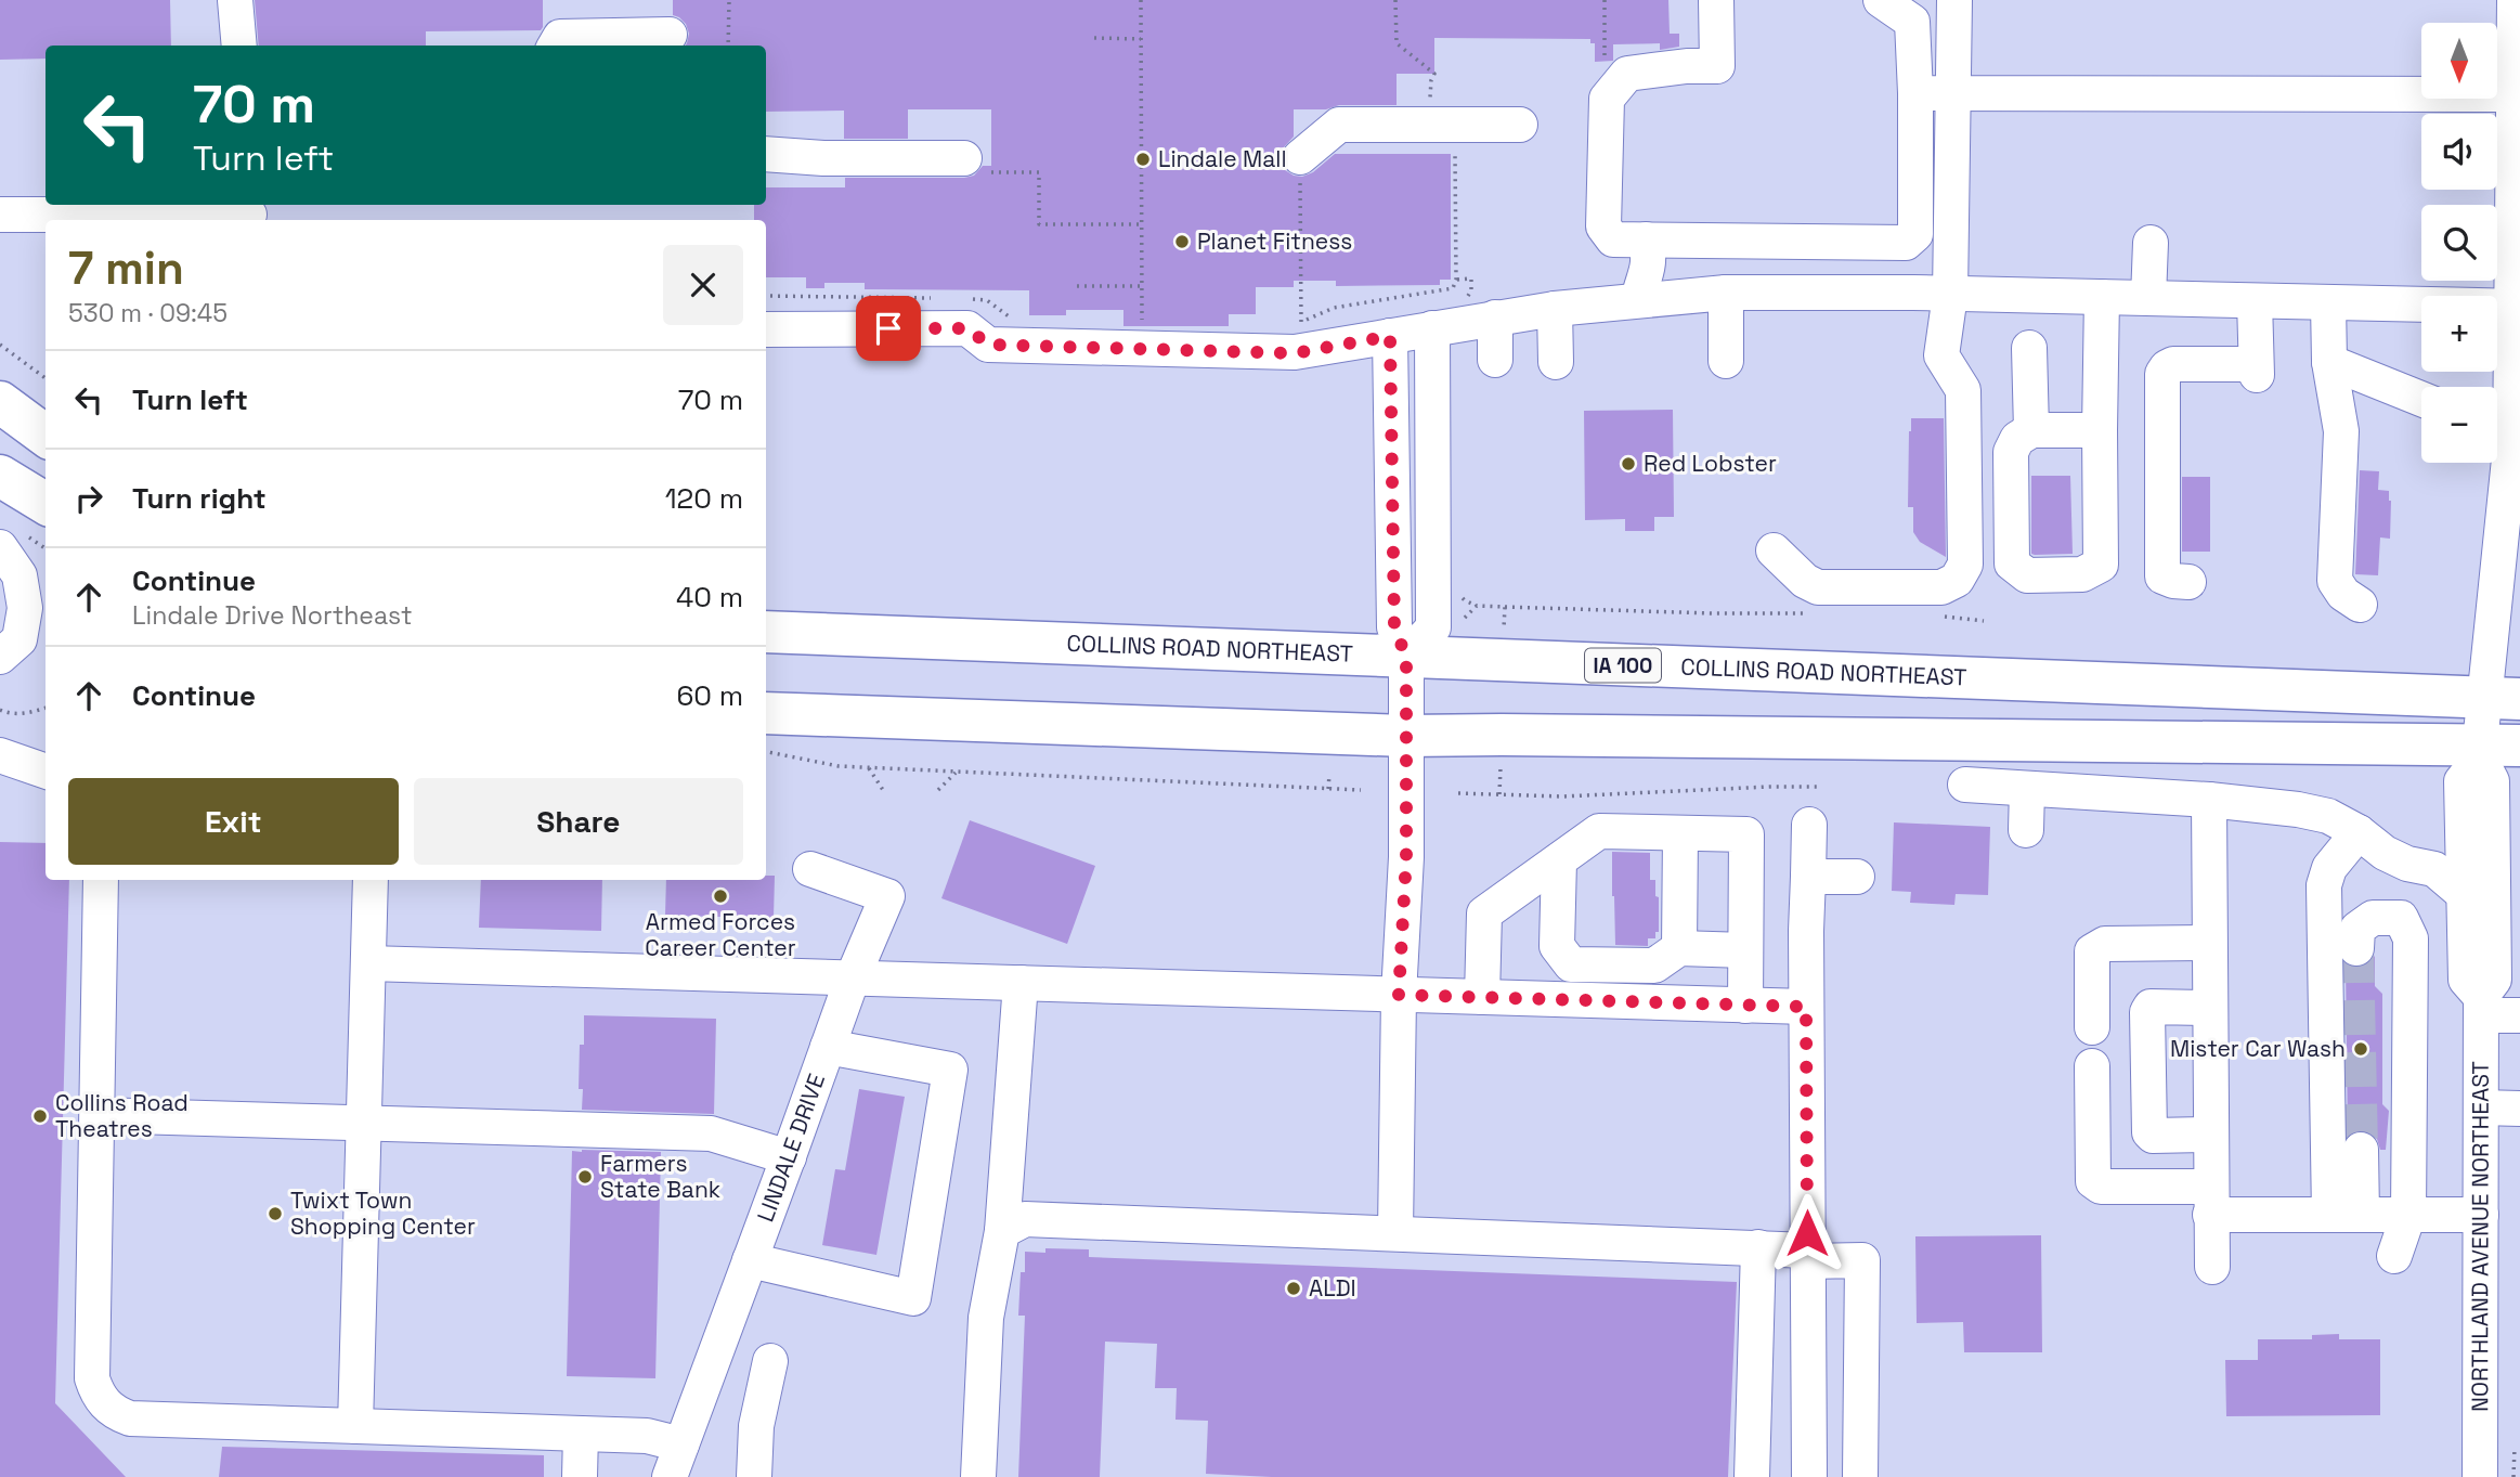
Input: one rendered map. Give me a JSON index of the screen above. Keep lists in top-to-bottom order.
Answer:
{
  "streets": {
    "highway": ["COLLINS ROAD NORTHEAST", "IA 100"],
    "street": ["LINDALE DRIVE", "NORTHLAND AVENUE NORTHEAST"]
  },
  "places": [
    "Lindale Mall",
    "Planet Fitness",
    "Red Lobster",
    "Armed Forces Career Center",
    "Mister Car Wash",
    "Collins Road Theatres",
    "Farmers State Bank",
    "Twixt Town Shopping Center",
    "ALDI"
  ],
  "north": "bottom",
  "page": {
    "map_buttons": ["+", "−"],
    "turn": ["70 m", "Turn left"],
    "heading": ["7 min", "530 m · 09:45"],
    "list": [
      {
        "name": "Turn left",
        "value": "70 m"
      },
      {
        "name": "Turn right",
        "value": "120 m"
      },
      {
        "name": "Continue",
        "note": "Lindale Drive Northeast",
        "value": "40 m"
      },
      {
        "name": "Continue",
        "value": "60 m"
      }
    ],
    "buttons": ["Exit", "Share"]
  }
}
